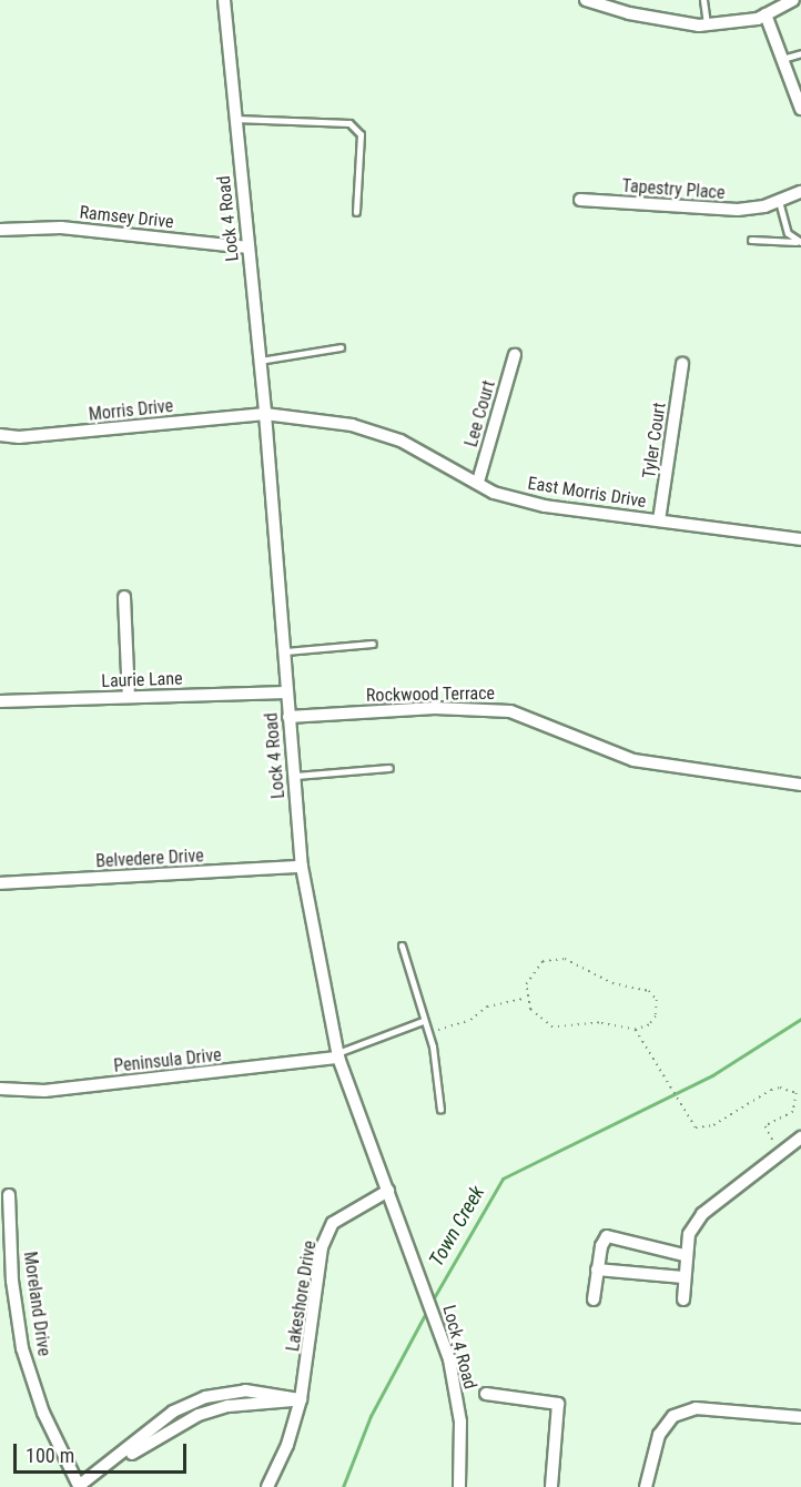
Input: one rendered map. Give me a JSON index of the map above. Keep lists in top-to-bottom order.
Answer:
{
  "streets": {
    "street": [
      "Tapestry Place",
      "Ramsey Drive",
      "Lock 4 Road",
      "Morris Drive",
      "Lee Court",
      "Tyler Court",
      "East Morris Drive",
      "Laurie Lane",
      "Rockwood Terrace",
      "Belvedere Drive",
      "Peninsula Drive",
      "Lakeshore Drive",
      "Moreland Drive"
    ]
  },
  "crossings": [
    ["Ramsey Drive", "Lock 4 Road"],
    ["Lock 4 Road", "Morris Drive"],
    ["Lock 4 Road", "East Morris Drive"],
    ["Lock 4 Road", "Laurie Lane"],
    ["Lock 4 Road", "Rockwood Terrace"],
    ["Lock 4 Road", "Belvedere Drive"],
    ["Lock 4 Road", "Peninsula Drive"],
    ["Lock 4 Road", "Lakeshore Drive"],
    ["Morris Drive", "East Morris Drive"],
    ["Lee Court", "East Morris Drive"],
    ["Tyler Court", "East Morris Drive"]
  ],
  "water": ["Town Creek"],
  "scale_bar": "100 m"
}
